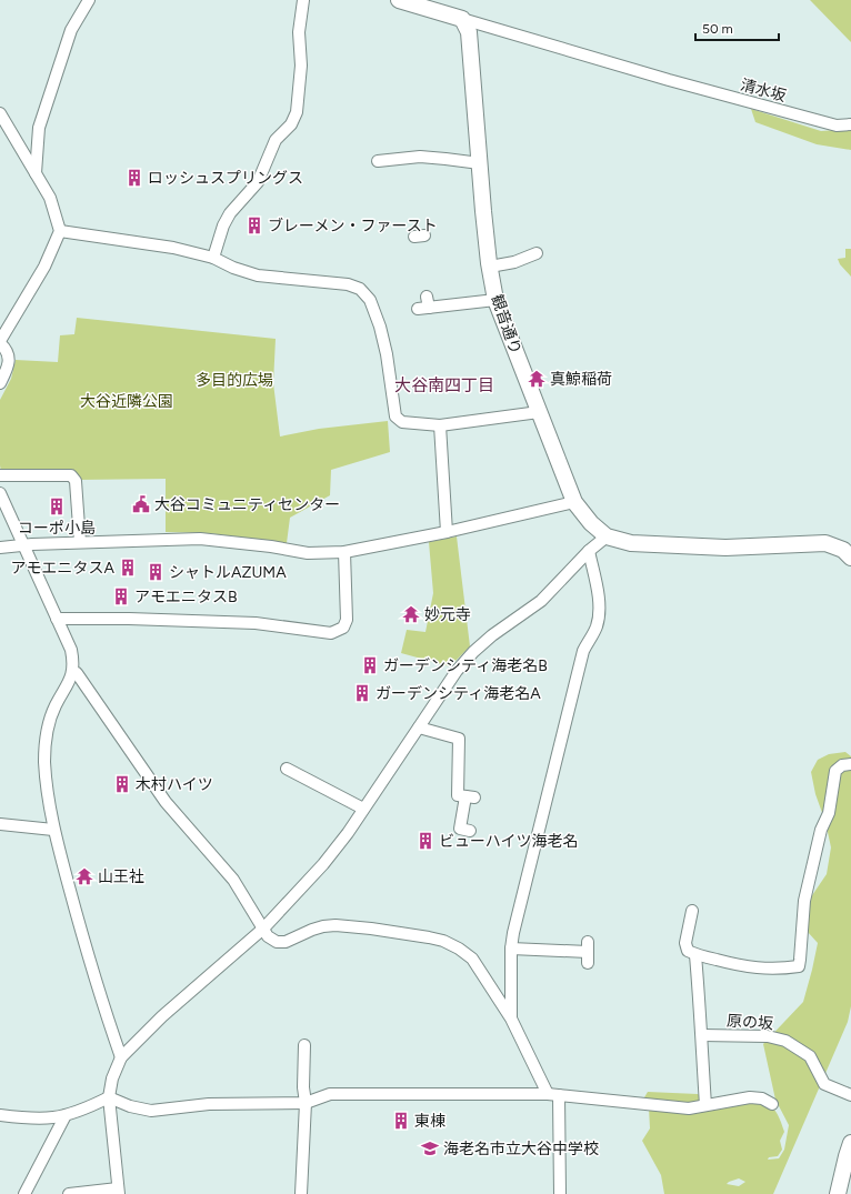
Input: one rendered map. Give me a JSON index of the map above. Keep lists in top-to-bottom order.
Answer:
{
  "streets": {
    "main road": ["観音通り"],
    "street": ["清水坂", "原の坂"]
  },
  "crossings": [
    ["清水坂", "観音通り"]
  ],
  "districts": ["大谷南四丁目"],
  "parks": ["多目的広場", "大谷近隣公園"],
  "places": {
    "building": [
      "ロッシュスプリングス",
      "ブレーメン・ファースト",
      "コーポ小島",
      "アモエニタスA",
      "シャトルAZUMA",
      "アモエニタスB",
      "ガーデンシティ海老名B",
      "ガーデンシティ海老名A",
      "木村ハイツ",
      "ビューハイツ海老名",
      "東棟"
    ],
    "temple": ["真鯨稲荷", "妙元寺", "山王社"],
    "public building": ["大谷コミュニティセンター"],
    "school or university": ["海老名市立大谷中学校"]
  },
  "scale_bar": "50 m"
}
